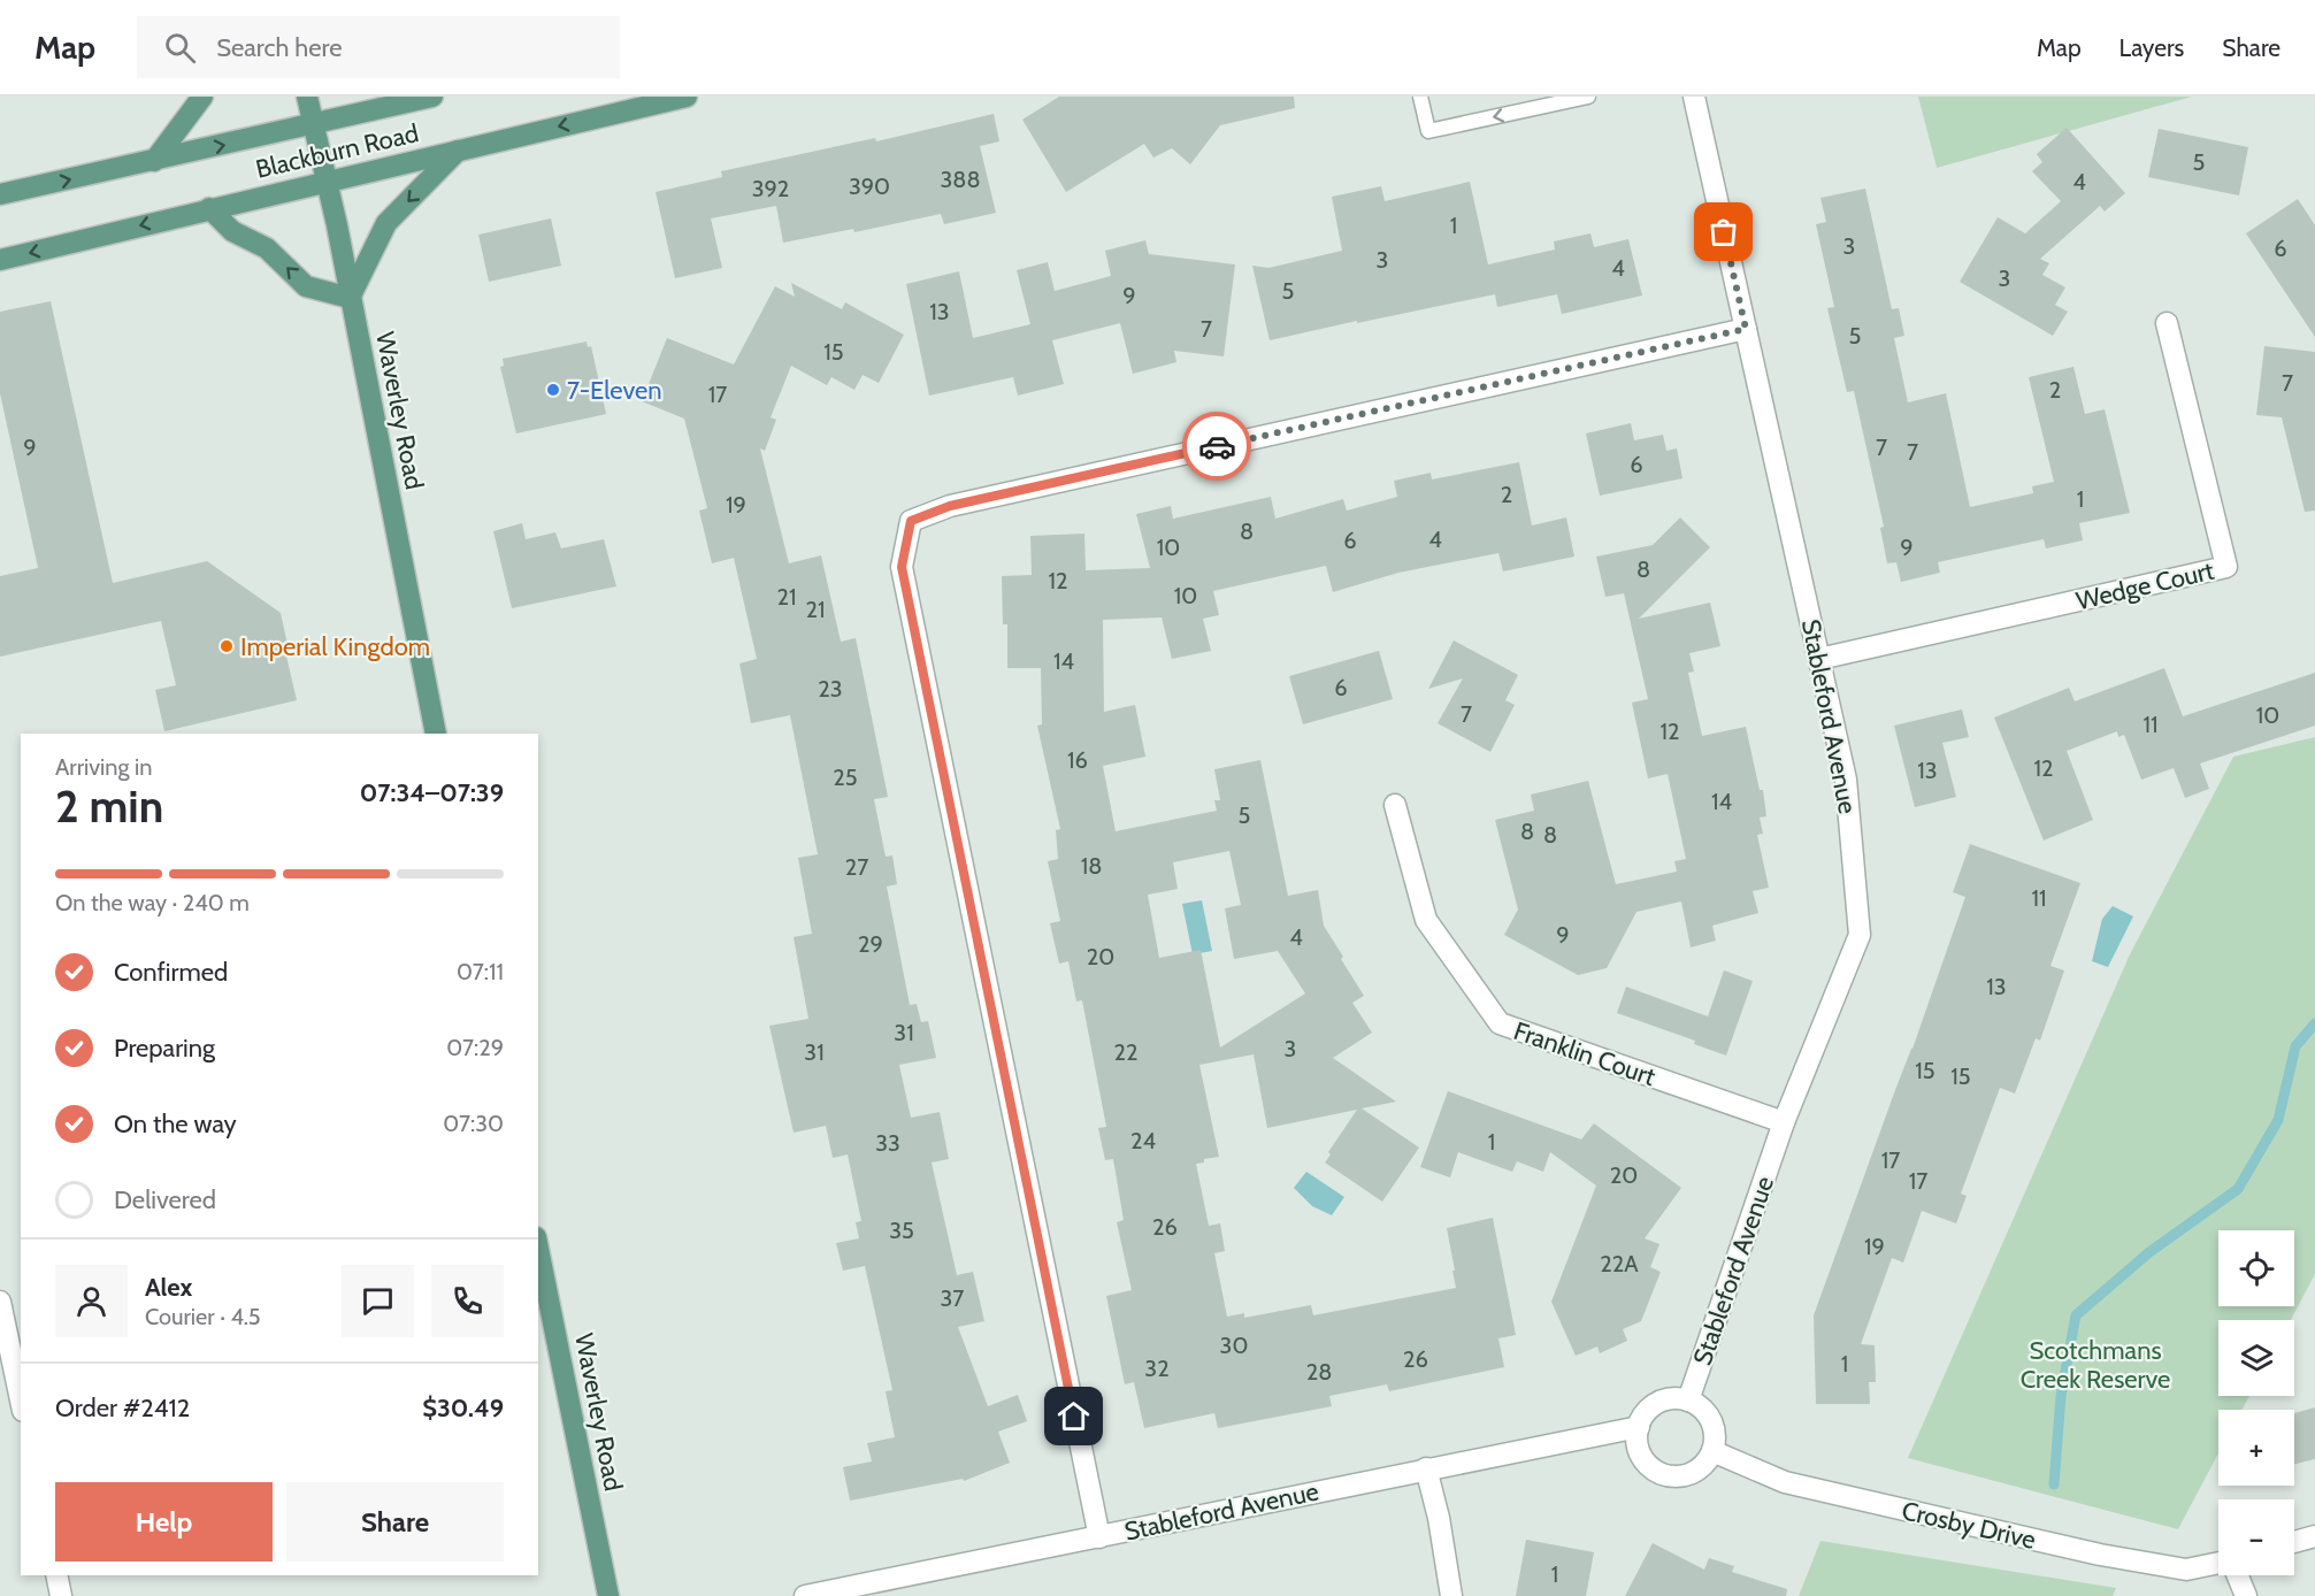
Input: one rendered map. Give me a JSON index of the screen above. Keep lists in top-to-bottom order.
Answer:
{
  "streets": {
    "main road": ["Blackburn Road", "Waverley Road"],
    "street": [
      "Wedge Court",
      "Stableford Avenue",
      "Franklin Court",
      "Crosby Drive"
    ]
  },
  "crossings": [
    ["Blackburn Road", "Waverley Road"],
    ["Wedge Court", "Stableford Avenue"],
    ["Stableford Avenue", "Franklin Court"],
    ["Stableford Avenue", "Crosby Drive"]
  ],
  "parks": ["Scotchmans Creek Reserve"],
  "places": ["7-Eleven", "Imperial Kingdom"],
  "house_numbers": [
    "5",
    "388",
    "4",
    "390",
    "392",
    "1",
    "3",
    "6",
    "3",
    "4",
    "3",
    "5",
    "9",
    "13",
    "7",
    "5",
    "15",
    "7",
    "2",
    "17",
    "9",
    "7",
    "7",
    "6",
    "2",
    "1",
    "19",
    "8",
    "4",
    "6",
    "10",
    "9",
    "8",
    "12",
    "10",
    "21",
    "21",
    "14",
    "6",
    "23",
    "7",
    "10",
    "11",
    "12",
    "16",
    "12",
    "13",
    "25",
    "14",
    "5",
    "8",
    "8",
    "18",
    "27",
    "11",
    "9",
    "4",
    "29",
    "20",
    "13",
    "31",
    "3",
    "31",
    "22",
    "15",
    "15",
    "24",
    "1",
    "33",
    "17",
    "20",
    "17",
    "26",
    "35",
    "19",
    "22A",
    "37",
    "30",
    "26",
    "1",
    "32",
    "28",
    "1"
  ],
  "page": {
    "header": "Map",
    "search": "Search here",
    "nav": ["Map", "Layers", "Share"],
    "heading": ["2 min", "Arriving in", "07:34–07:39"],
    "panel": [
      "Alex",
      "Courier · 4.5",
      "Order #2412",
      "$30.49"
    ],
    "bar": "On the way · 240 m",
    "list": [
      ["Confirmed", "07:11"],
      ["Preparing", "07:29"],
      ["On the way", "07:30"],
      "Delivered"
    ],
    "map_buttons": ["+", "−"],
    "buttons": ["Help", "Share"]
  }
}
